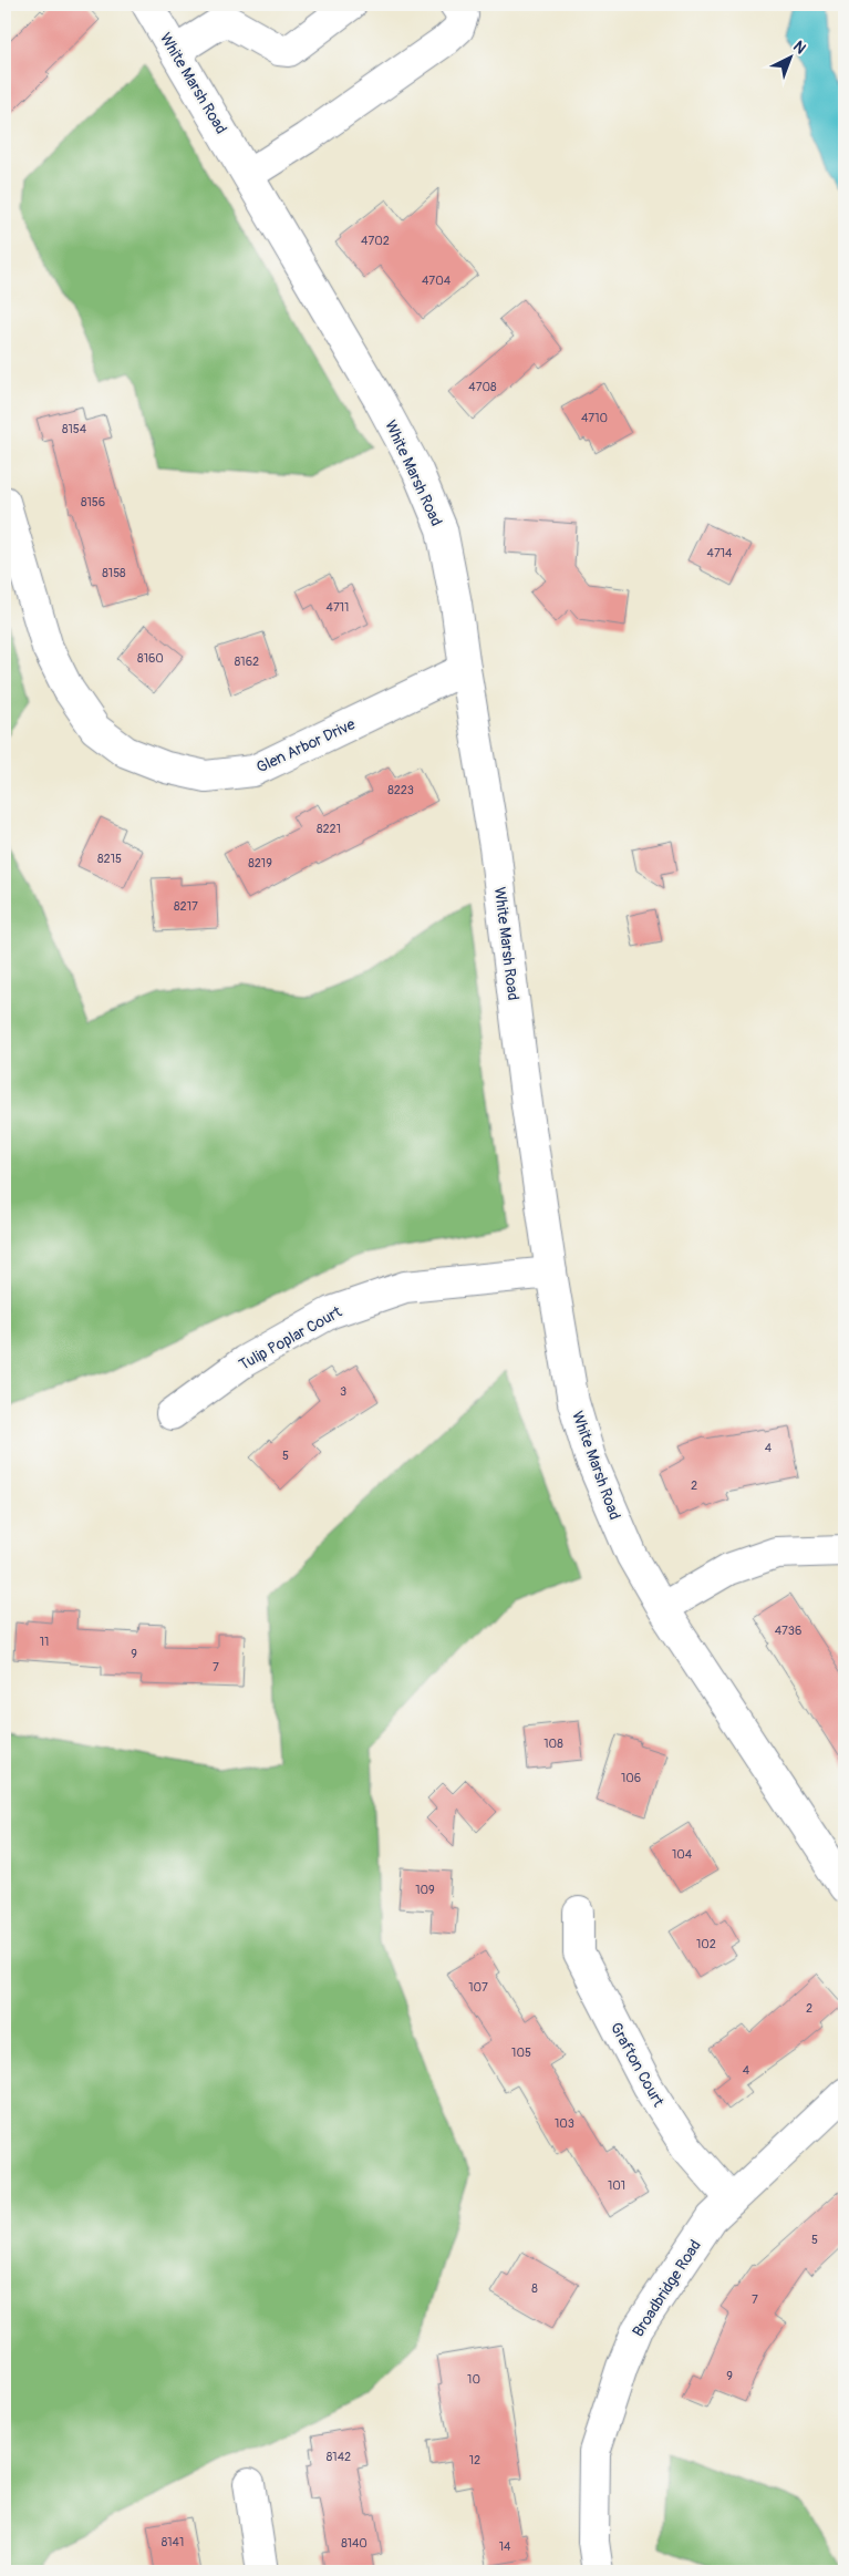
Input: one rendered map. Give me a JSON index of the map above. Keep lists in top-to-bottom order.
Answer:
{
  "streets": {
    "street": [
      "White Marsh Road",
      "Glen Arbor Drive",
      "Tulip Poplar Court",
      "Grafton Court",
      "Broadbridge Road"
    ]
  },
  "crossings": [
    ["White Marsh Road", "Glen Arbor Drive"],
    ["White Marsh Road", "Tulip Poplar Court"],
    ["Grafton Court", "Broadbridge Road"]
  ],
  "house_numbers": [
    "4702",
    "4704",
    "4708",
    "4710",
    "8154",
    "8156",
    "4714",
    "8158",
    "4711",
    "8160",
    "8162",
    "8223",
    "8221",
    "8215",
    "8219",
    "8217",
    "3",
    "4",
    "5",
    "2",
    "4736",
    "11",
    "9",
    "7",
    "108",
    "106",
    "104",
    "109",
    "102",
    "107",
    "2",
    "105",
    "4",
    "103",
    "101",
    "5",
    "8",
    "7",
    "9",
    "10",
    "8142",
    "12",
    "8141",
    "8140",
    "14"
  ],
  "north": "top right"
}
